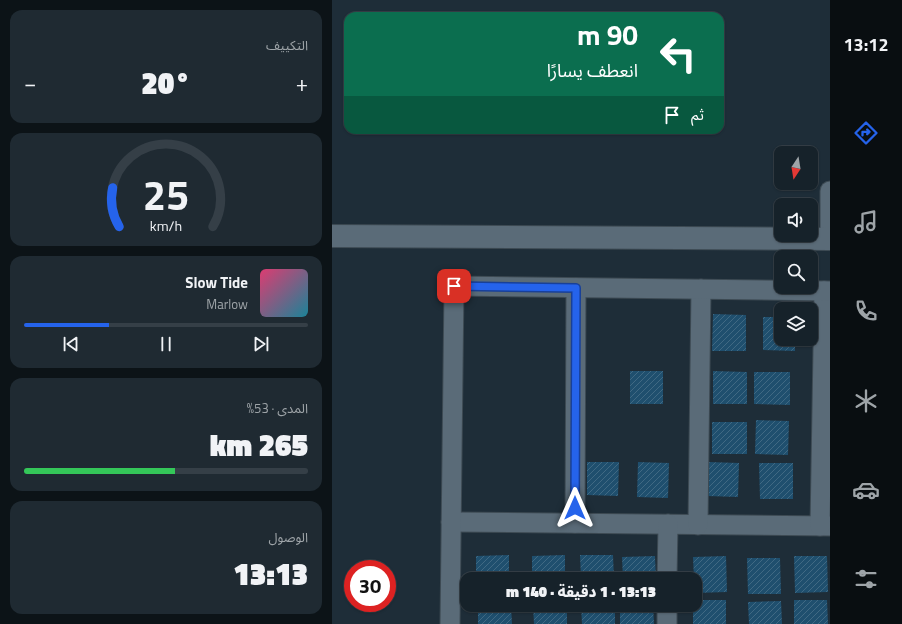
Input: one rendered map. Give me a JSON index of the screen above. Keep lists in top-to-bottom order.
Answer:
{
  "north": "bottom",
  "page": {
    "tabs": "13:12",
    "tile": [
      "التكييف",
      ["المدى · 53%", "265 km"],
      ["الوصول", "13:13"]
    ],
    "turn": ["90 m", "انعطف يسارًا"],
    "heat": ["−", "20°", "+"],
    "then": "ثم",
    "song": ["Slow Tide", "Marlow"],
    "limit": "30",
    "trip": "13:13 · 1 دقيقة · 140 m",
    "gauge": ["25", "km/h"]
  }
}
